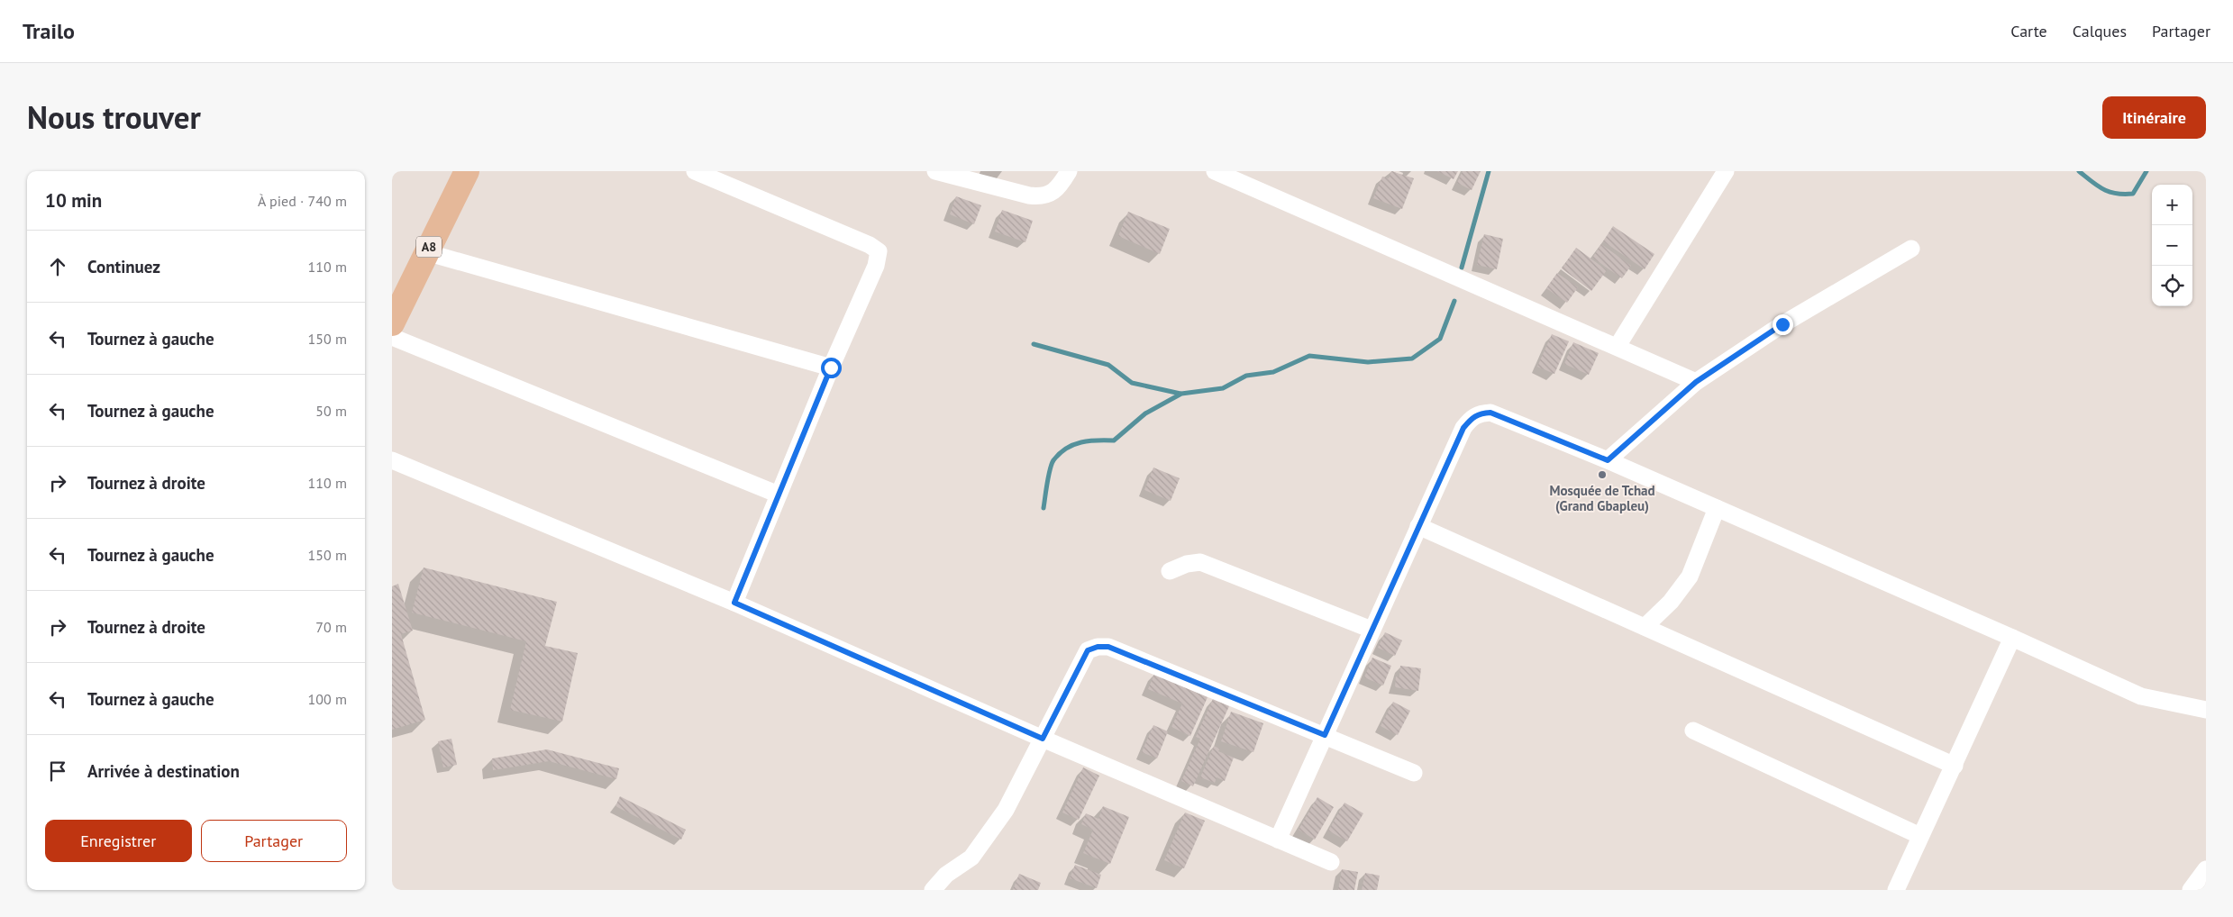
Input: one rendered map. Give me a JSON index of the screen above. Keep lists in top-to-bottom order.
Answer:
{
  "streets": {
    "main road": ["A8"]
  },
  "places": ["Mosquée de Tchad (Grand Gbapleu)"],
  "page": {
    "header": "Trailo",
    "nav": ["Carte", "Calques", "Partager"],
    "title": "Nous trouver",
    "buttons": [
      "Itinéraire",
      ["Enregistrer", "Partager"]
    ],
    "heading": ["10 min", "À pied · 740 m"],
    "map_buttons": ["+", "−"],
    "list": [
      ["Continuez", "110 m"],
      ["Tournez à gauche", "150 m"],
      ["Tournez à gauche", "50 m"],
      ["Tournez à droite", "110 m"],
      ["Tournez à gauche", "150 m"],
      ["Tournez à droite", "70 m"],
      ["Tournez à gauche", "100 m"],
      "Arrivée à destination"
    ]
  }
}
